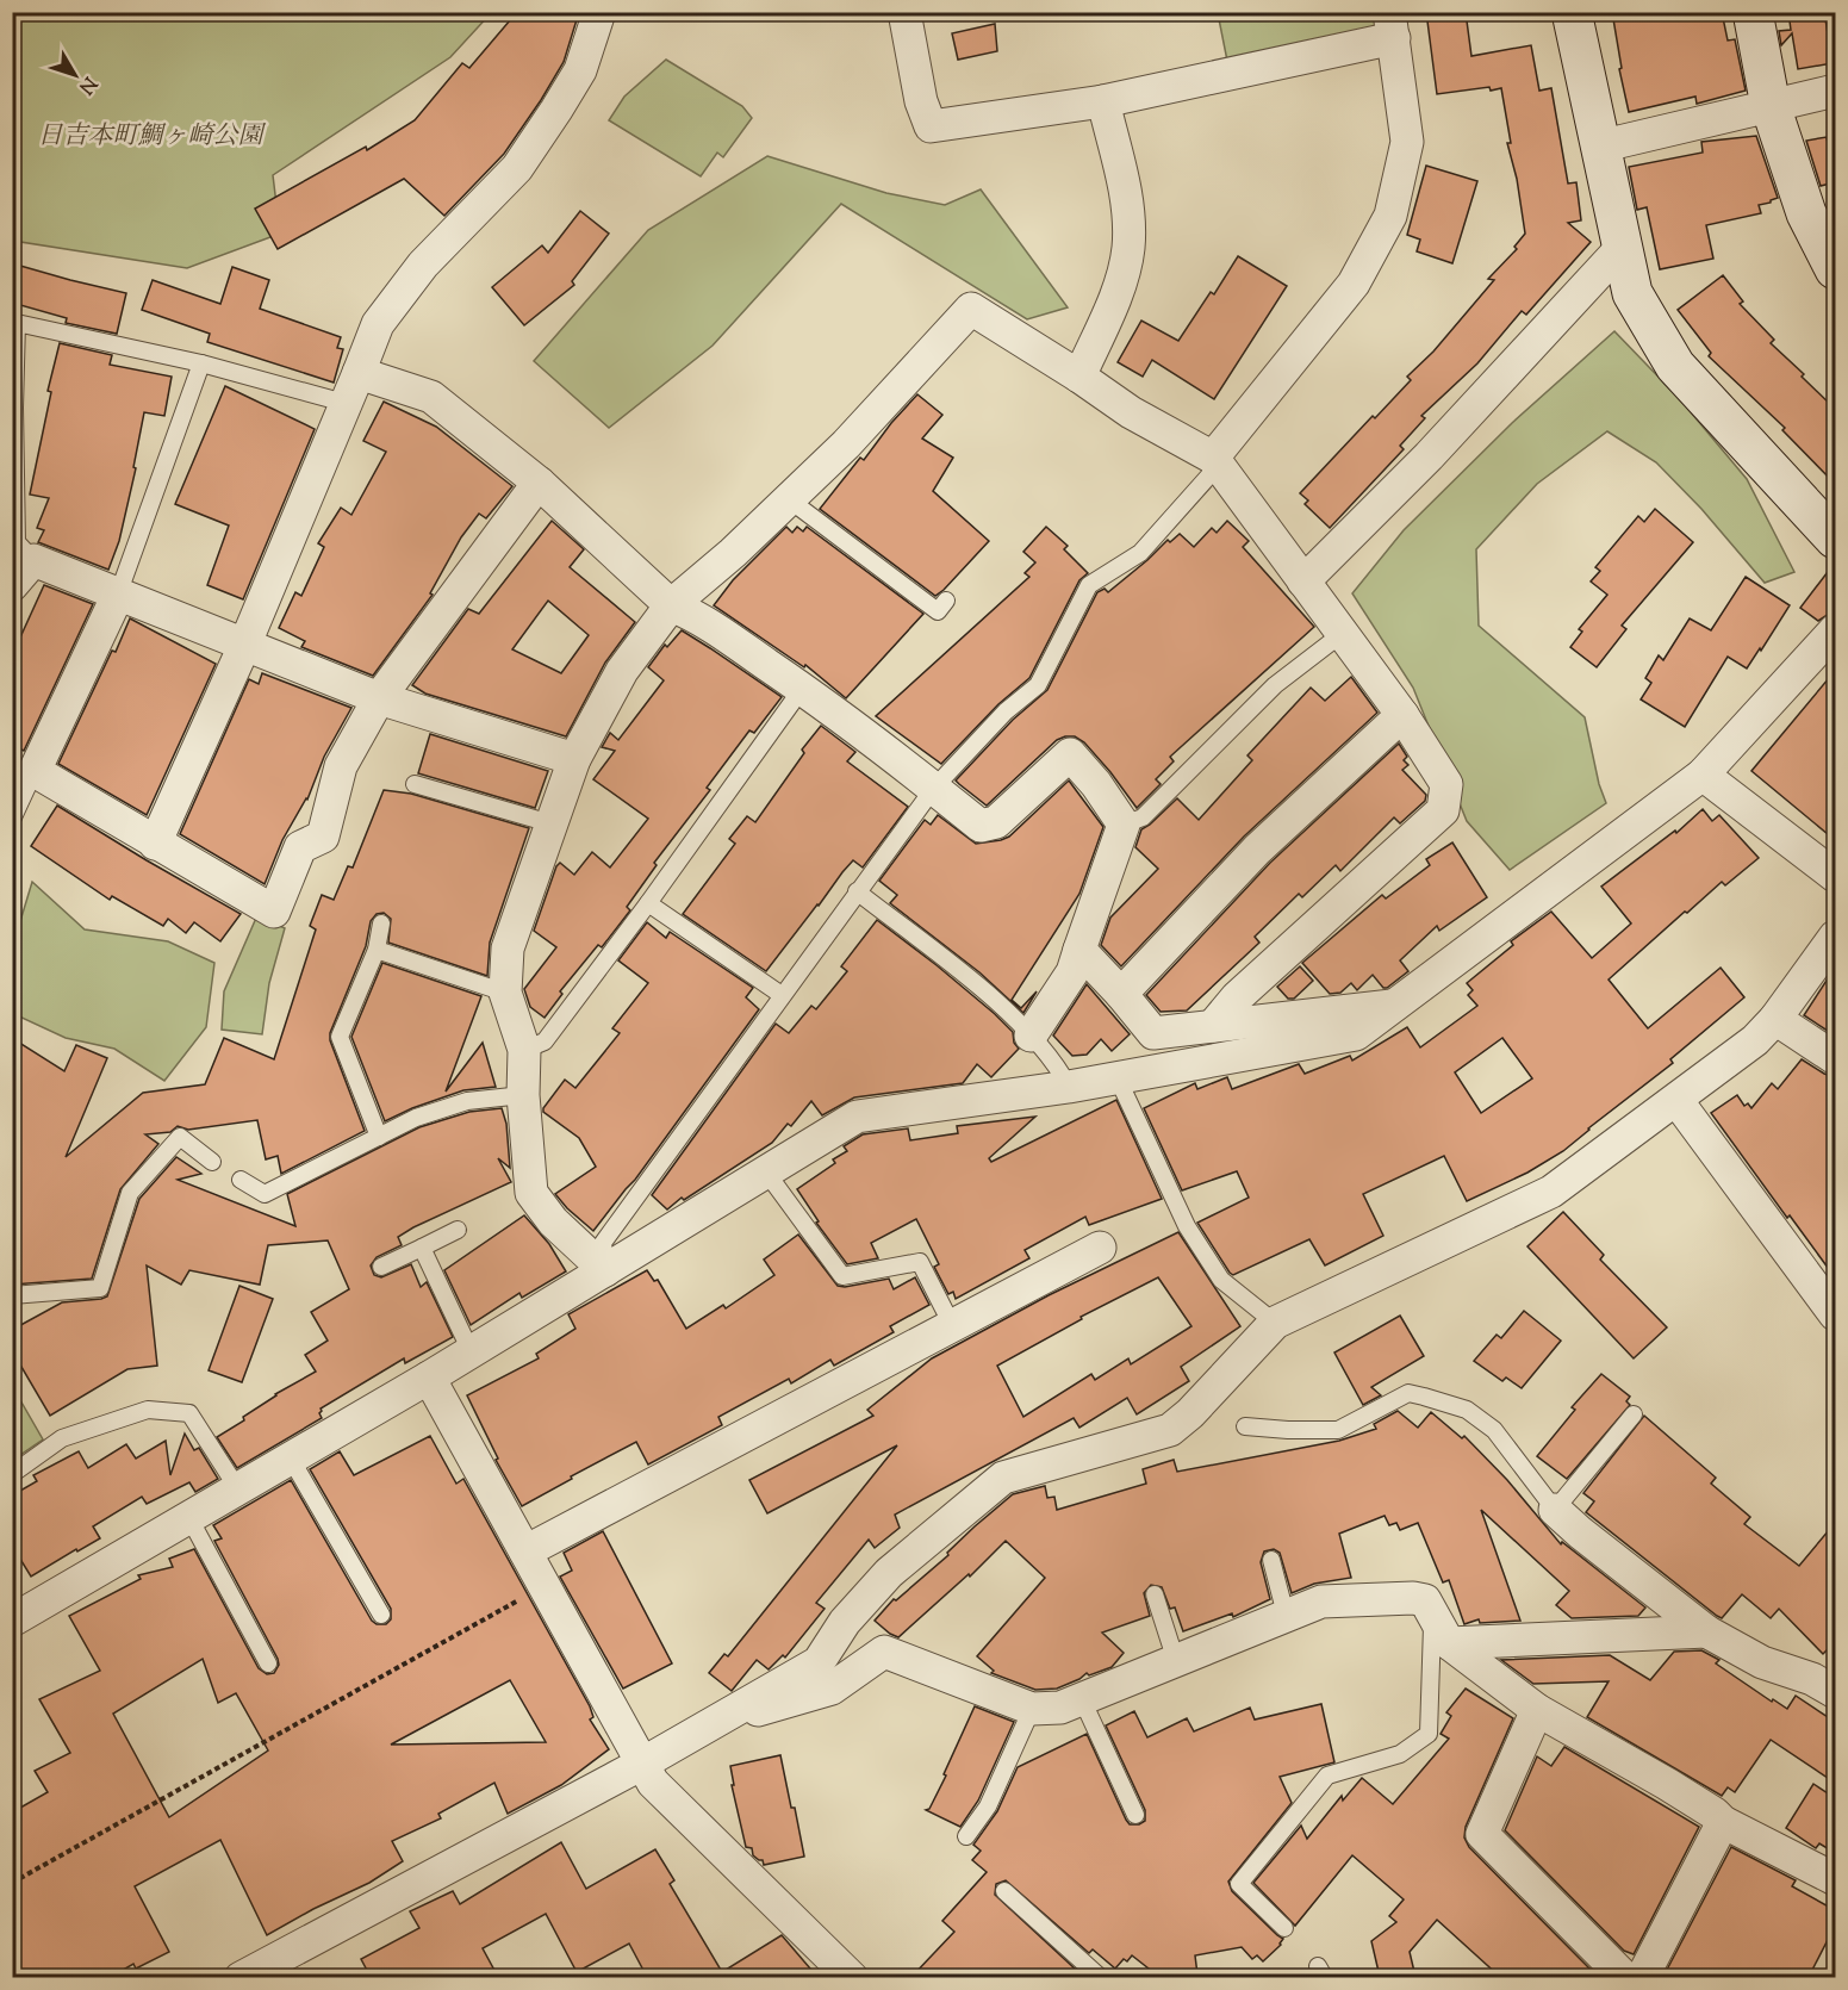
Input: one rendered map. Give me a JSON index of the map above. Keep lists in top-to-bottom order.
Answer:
{
  "parks": ["日吉本町鯛ヶ崎公園"],
  "north": "bottom right"
}
